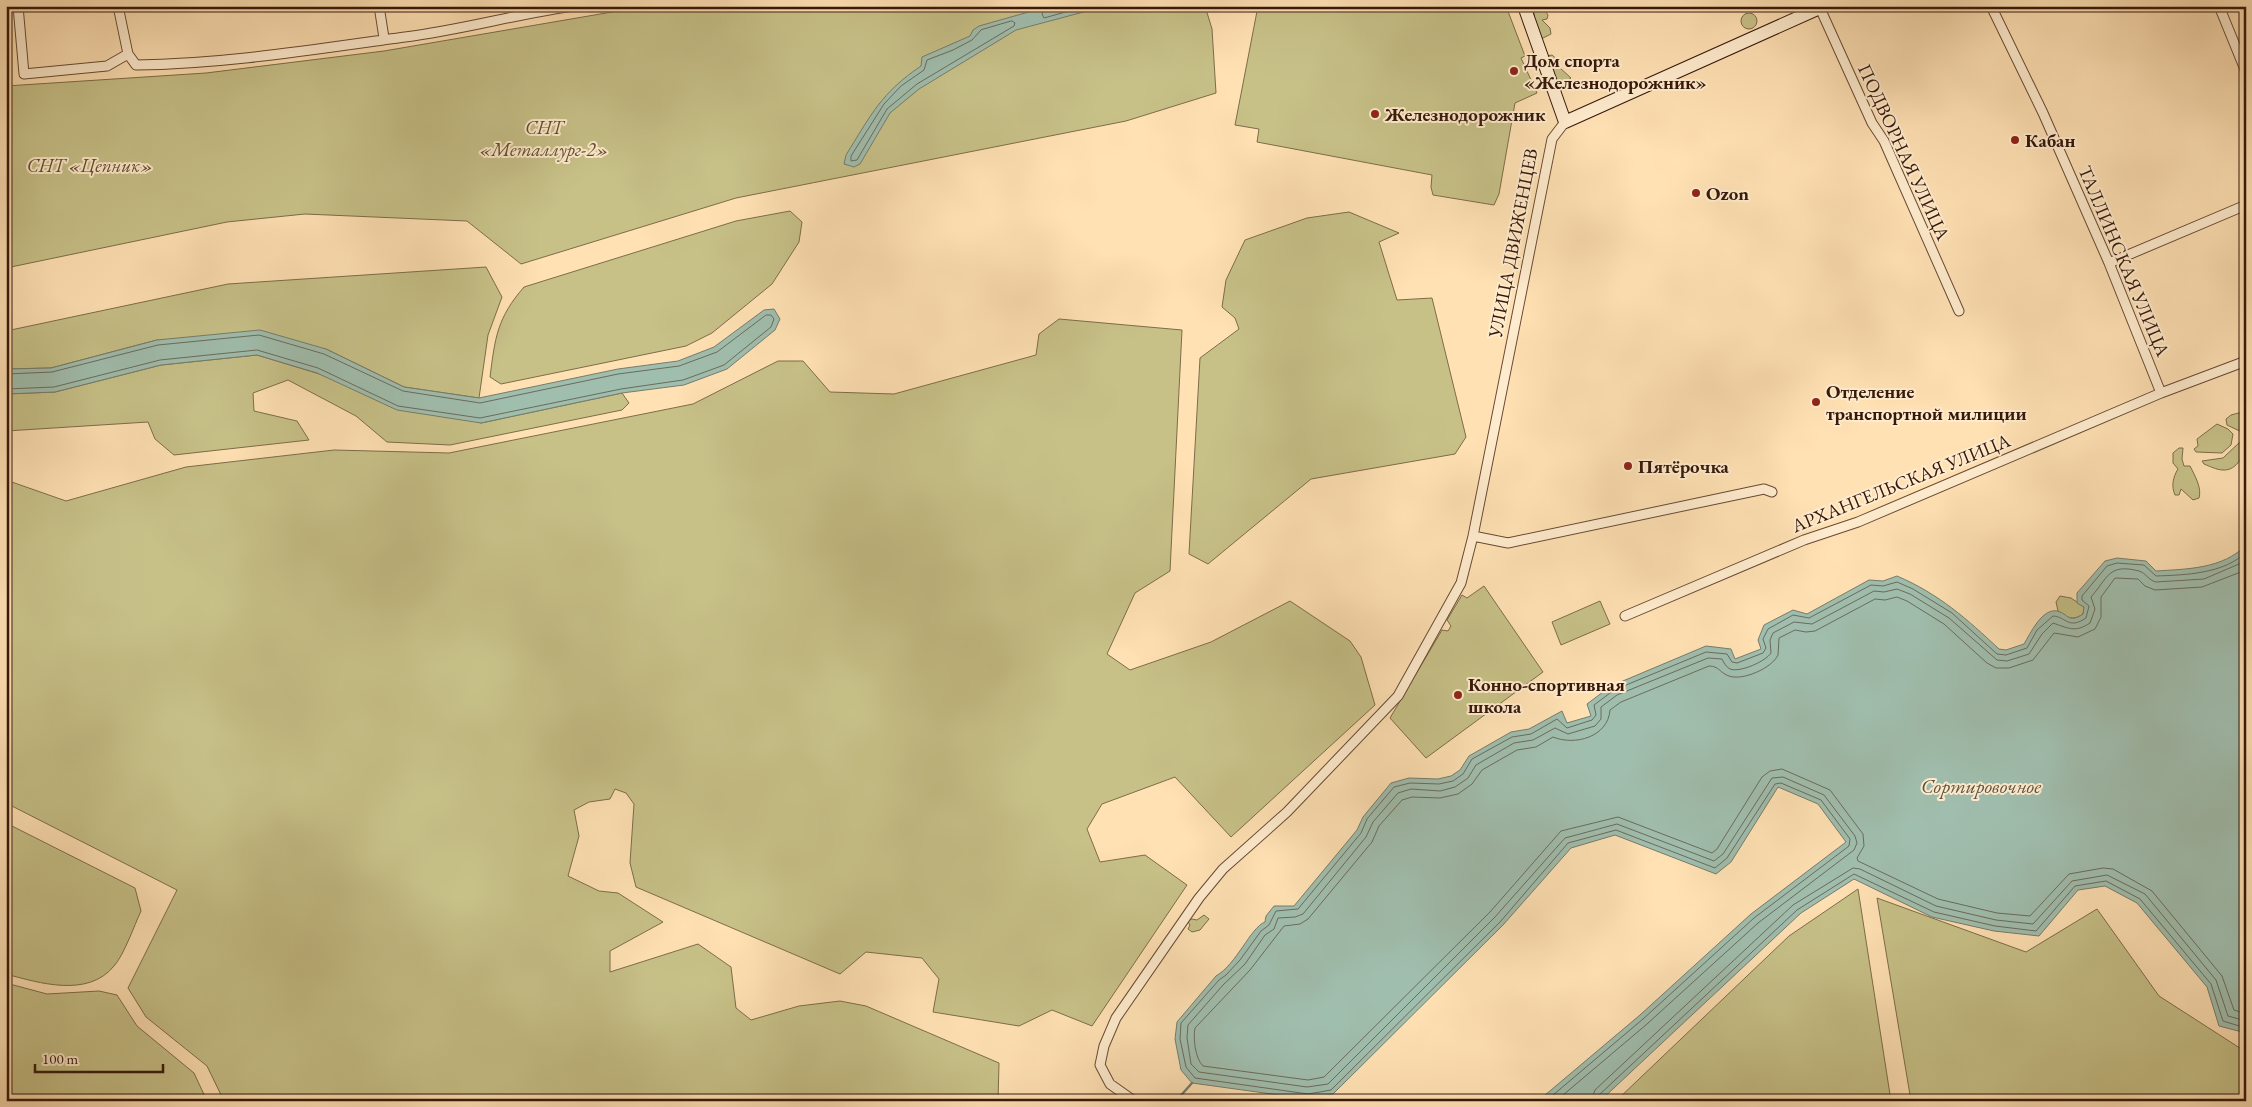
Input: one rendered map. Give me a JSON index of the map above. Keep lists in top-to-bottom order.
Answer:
{
  "streets": {
    "street": [
      "ПОДВОРНАЯ УЛИЦА",
      "УЛИЦА ДВИЖЕНЦЕВ",
      "ТАЛЛИНСКАЯ УЛИЦА",
      "АРХАНГЕЛЬСКАЯ УЛИЦА"
    ]
  },
  "crossings": [
    ["ТАЛЛИНСКАЯ УЛИЦА", "АРХАНГЕЛЬСКАЯ УЛИЦА"]
  ],
  "water": ["Сортировочное"],
  "parks": ["СНТ «Металлург-2»", "СНТ «Цепник»"],
  "places": [
    "Дом спорта «Железнодорожник»",
    "Железнодорожник",
    "Кабан",
    "Ozon",
    "Отделение транспортной милиции",
    "Пятёрочка",
    "Конно-спортивная школа"
  ],
  "scale_bar": "100 m"
}
